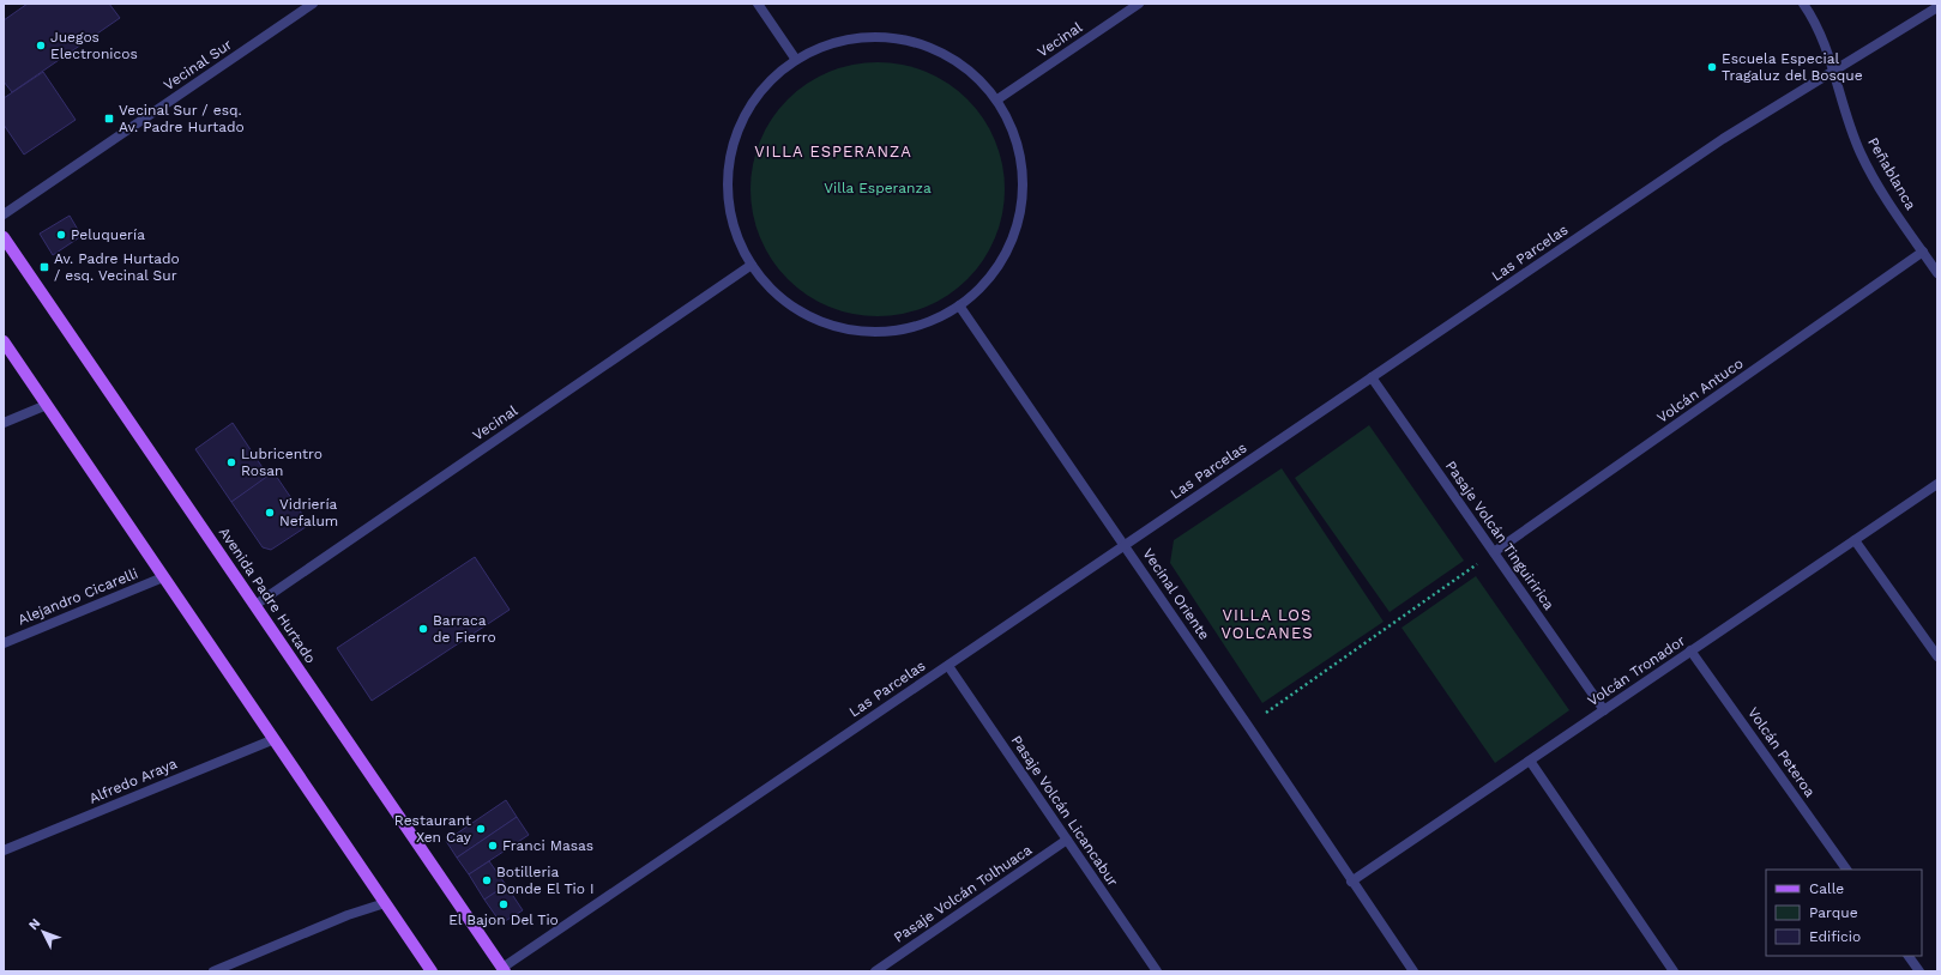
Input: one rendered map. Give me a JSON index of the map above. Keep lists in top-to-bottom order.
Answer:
{
  "streets": {
    "main road": ["Avenida Padre Hurtado"],
    "street": [
      "Vecinal",
      "Vecinal Sur",
      "Peñablanca",
      "Las Parcelas",
      "Volcán Antuco",
      "Pasaje Volcán Tinguiririca",
      "Vecinal Oriente",
      "Alejandro Cicarelli",
      "Volcán Tronador",
      "Volcán Peteroa",
      "Alfredo Araya",
      "Pasaje Volcán Licancabur",
      "Pasaje Volcán Tolhuaca"
    ]
  },
  "crossings": [
    ["Vecinal", "Avenida Padre Hurtado"],
    ["Peñablanca", "Las Parcelas"],
    ["Peñablanca", "Volcán Antuco"],
    ["Las Parcelas", "Pasaje Volcán Tinguiririca"],
    ["Las Parcelas", "Vecinal Oriente"],
    ["Las Parcelas", "Avenida Padre Hurtado"],
    ["Las Parcelas", "Pasaje Volcán Licancabur"],
    ["Volcán Antuco", "Pasaje Volcán Tinguiririca"],
    ["Pasaje Volcán Tinguiririca", "Volcán Tronador"],
    ["Vecinal Oriente", "Volcán Tronador"],
    ["Volcán Tronador", "Volcán Peteroa"],
    ["Pasaje Volcán Licancabur", "Pasaje Volcán Tolhuaca"]
  ],
  "districts": ["VILLA ESPERANZA", "VILLA LOS VOLCANES"],
  "parks": ["Villa Esperanza"],
  "places": {
    "other": [
      "Juegos Electronicos",
      "Escuela Especial Tragaluz del Bosque",
      "Peluquería",
      "Lubricentro Rosan",
      "Vidriería Nefalum",
      "Barraca de Fierro",
      "Restaurant Xen Cay",
      "Franci Masas",
      "Botilleria Donde El Tio I",
      "El Bajon Del Tio"
    ],
    "transit": ["Vecinal Sur / esq. Av. Padre Hurtado", "Av. Padre Hurtado / esq. Vecinal Sur"]
  },
  "legend": ["Calle", "Parque", "Edificio"],
  "north": "top left"
}
